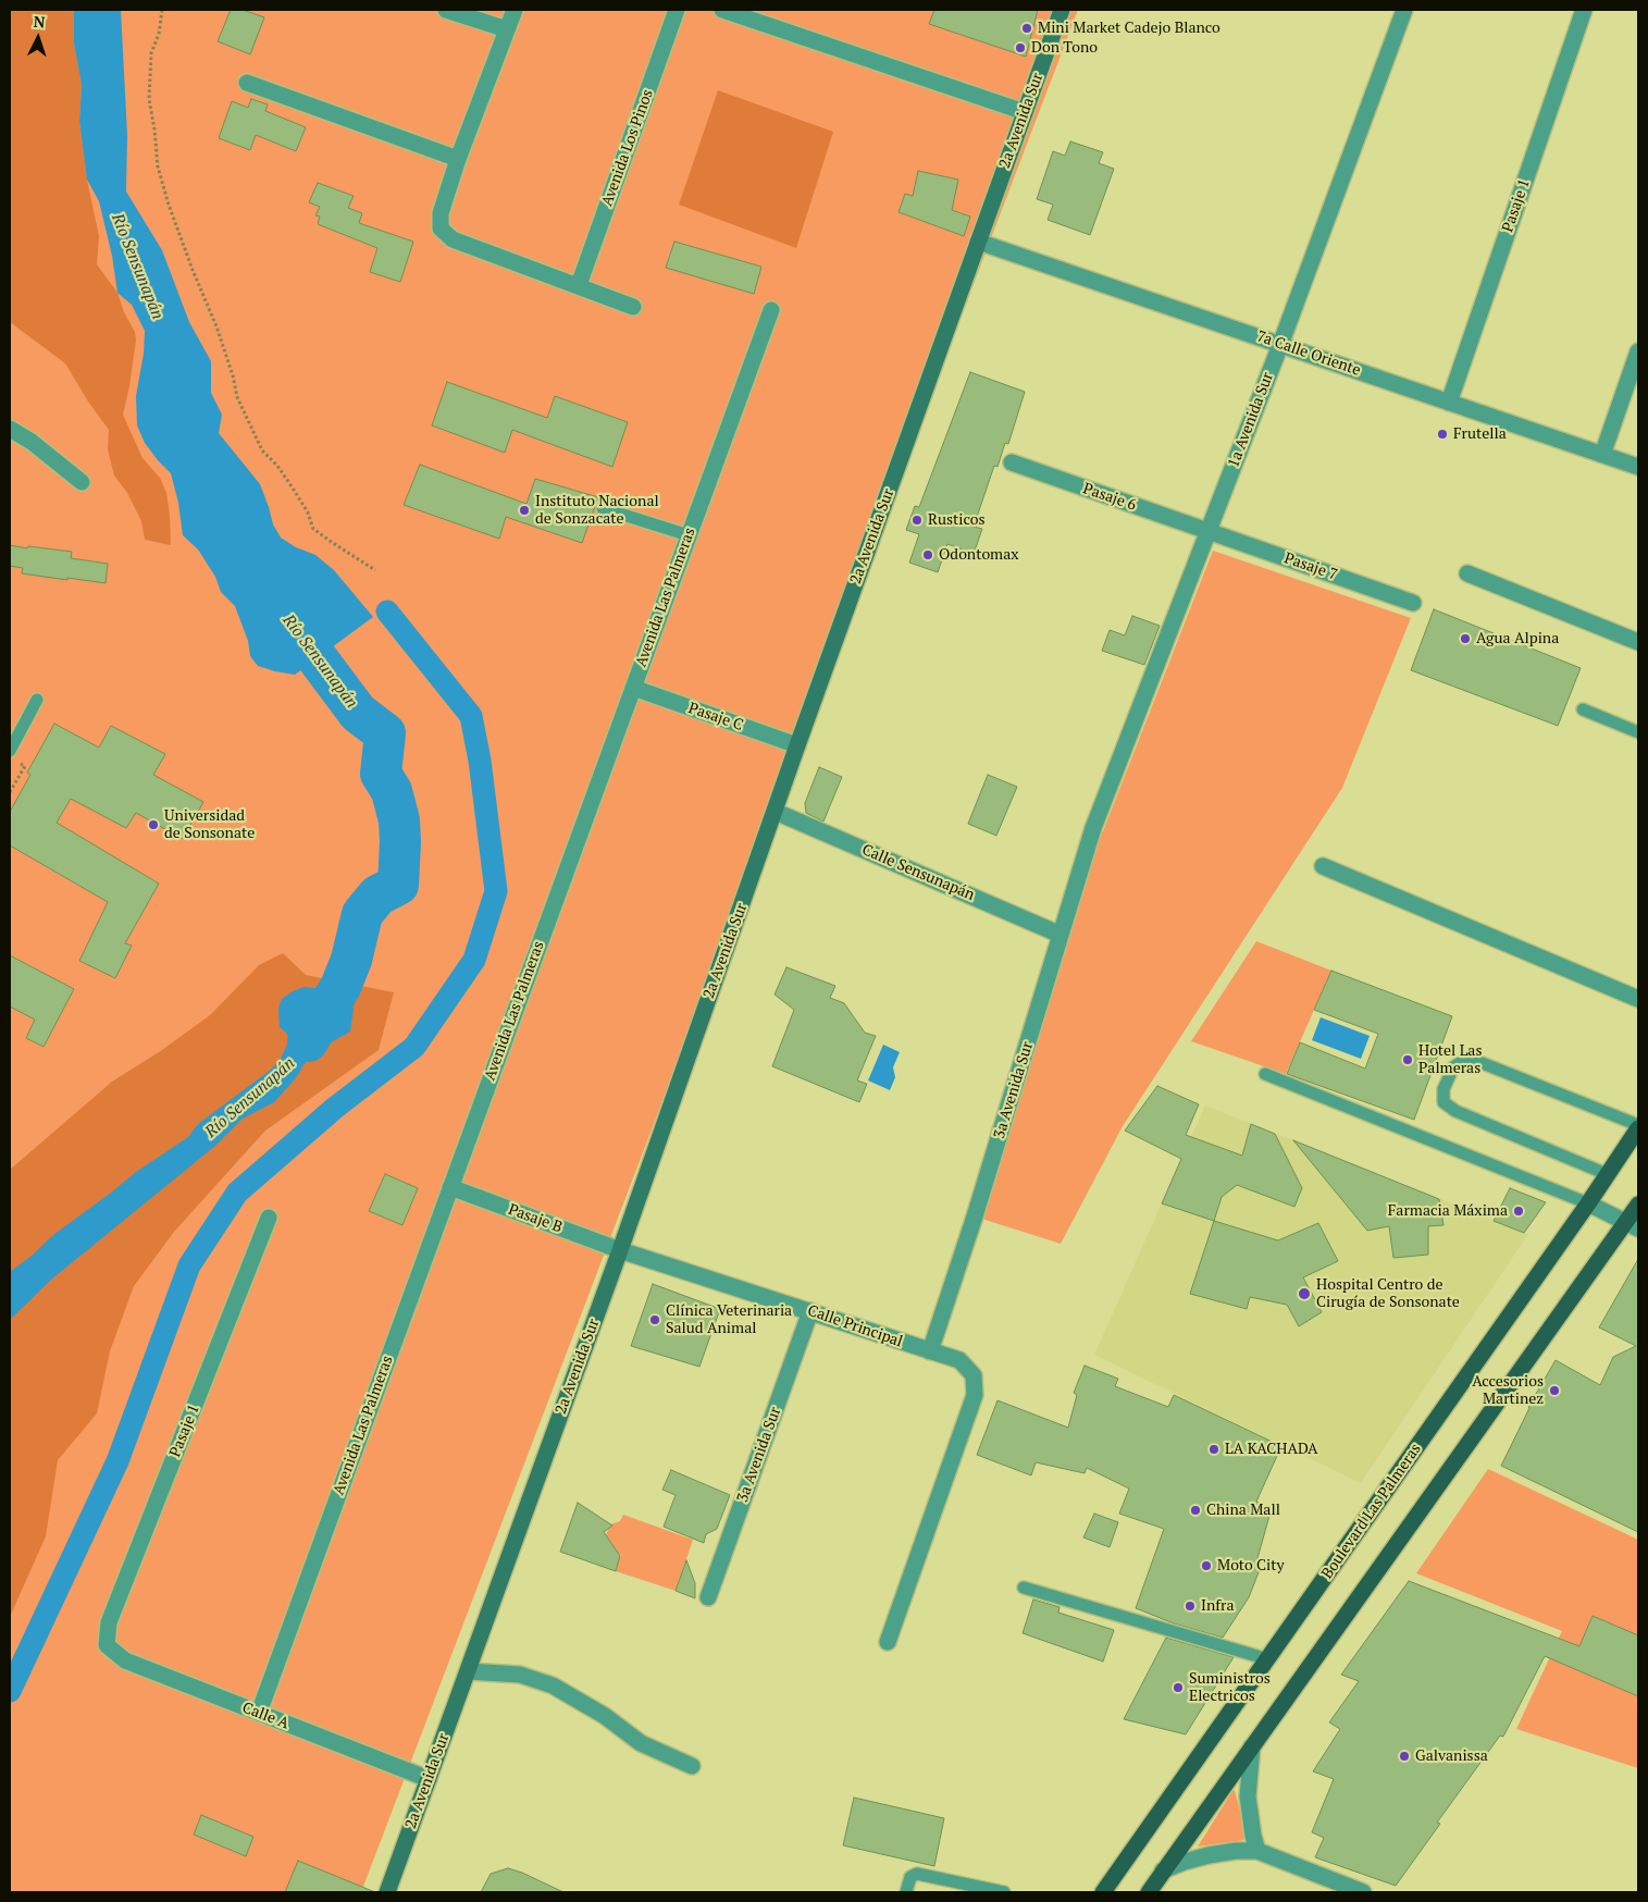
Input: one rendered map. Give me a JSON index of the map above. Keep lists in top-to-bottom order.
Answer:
{
  "streets": {
    "main road": ["Boulevard Las Palmeras"],
    "street": [
      "2a Avenida Sur",
      "Avenida Los Pinos",
      "Pasaje 1",
      "7a Calle Oriente",
      "1a Avenida Sur",
      "Pasaje 6",
      "Pasaje 7",
      "Avenida Las Palmeras",
      "Pasaje C",
      "Calle Sensunapán",
      "3a Avenida Sur",
      "Pasaje B",
      "Calle Principal",
      "Calle A"
    ]
  },
  "crossings": [
    ["2a Avenida Sur", "7a Calle Oriente"],
    ["2a Avenida Sur", "Pasaje C"],
    ["2a Avenida Sur", "Calle Sensunapán"],
    ["2a Avenida Sur", "Pasaje B"],
    ["2a Avenida Sur", "Calle Principal"],
    ["2a Avenida Sur", "Calle A"],
    ["Pasaje 1", "7a Calle Oriente"],
    ["Pasaje 1", "Calle A"],
    ["7a Calle Oriente", "1a Avenida Sur"],
    ["1a Avenida Sur", "Pasaje 6"],
    ["1a Avenida Sur", "Pasaje 7"],
    ["1a Avenida Sur", "3a Avenida Sur"],
    ["Pasaje 6", "Pasaje 7"],
    ["Avenida Las Palmeras", "Pasaje C"],
    ["Avenida Las Palmeras", "Pasaje B"],
    ["Avenida Las Palmeras", "Calle A"],
    ["Calle Sensunapán", "3a Avenida Sur"],
    ["3a Avenida Sur", "Calle Principal"],
    ["Pasaje B", "Calle Principal"]
  ],
  "water": ["Río Sensunapán"],
  "places": [
    "Mini Market Cadejo Blanco",
    "Don Tono",
    "Frutella",
    "Instituto Nacional de Sonzacate",
    "Rusticos",
    "Odontomax",
    "Agua Alpina",
    "Universidad de Sonsonate",
    "Hotel Las Palmeras",
    "Farmacia Máxima",
    "Hospital Centro de Cirugía de Sonsonate",
    "Clínica Veterinaria Salud Animal",
    "Accesorios Martinez",
    "LA KACHADA",
    "China Mall",
    "Moto City",
    "Infra",
    "Suministros Electricos",
    "Galvanissa"
  ],
  "north": "top"
}
